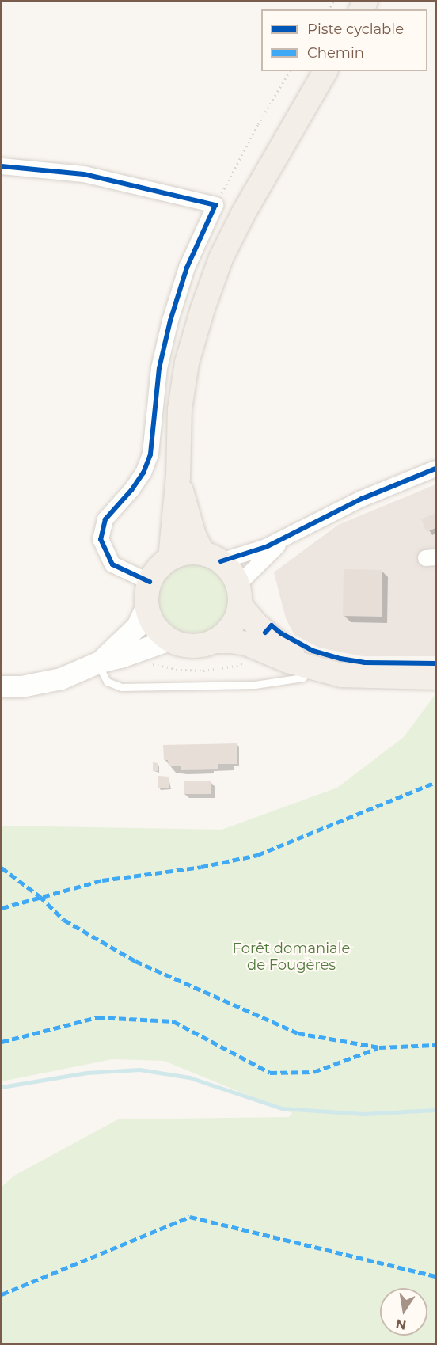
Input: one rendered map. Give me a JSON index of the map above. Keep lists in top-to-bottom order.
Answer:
{
  "parks": ["Forêt domaniale de Fougères"],
  "legend": ["Piste cyclable", "Chemin"],
  "north": "bottom"
}
